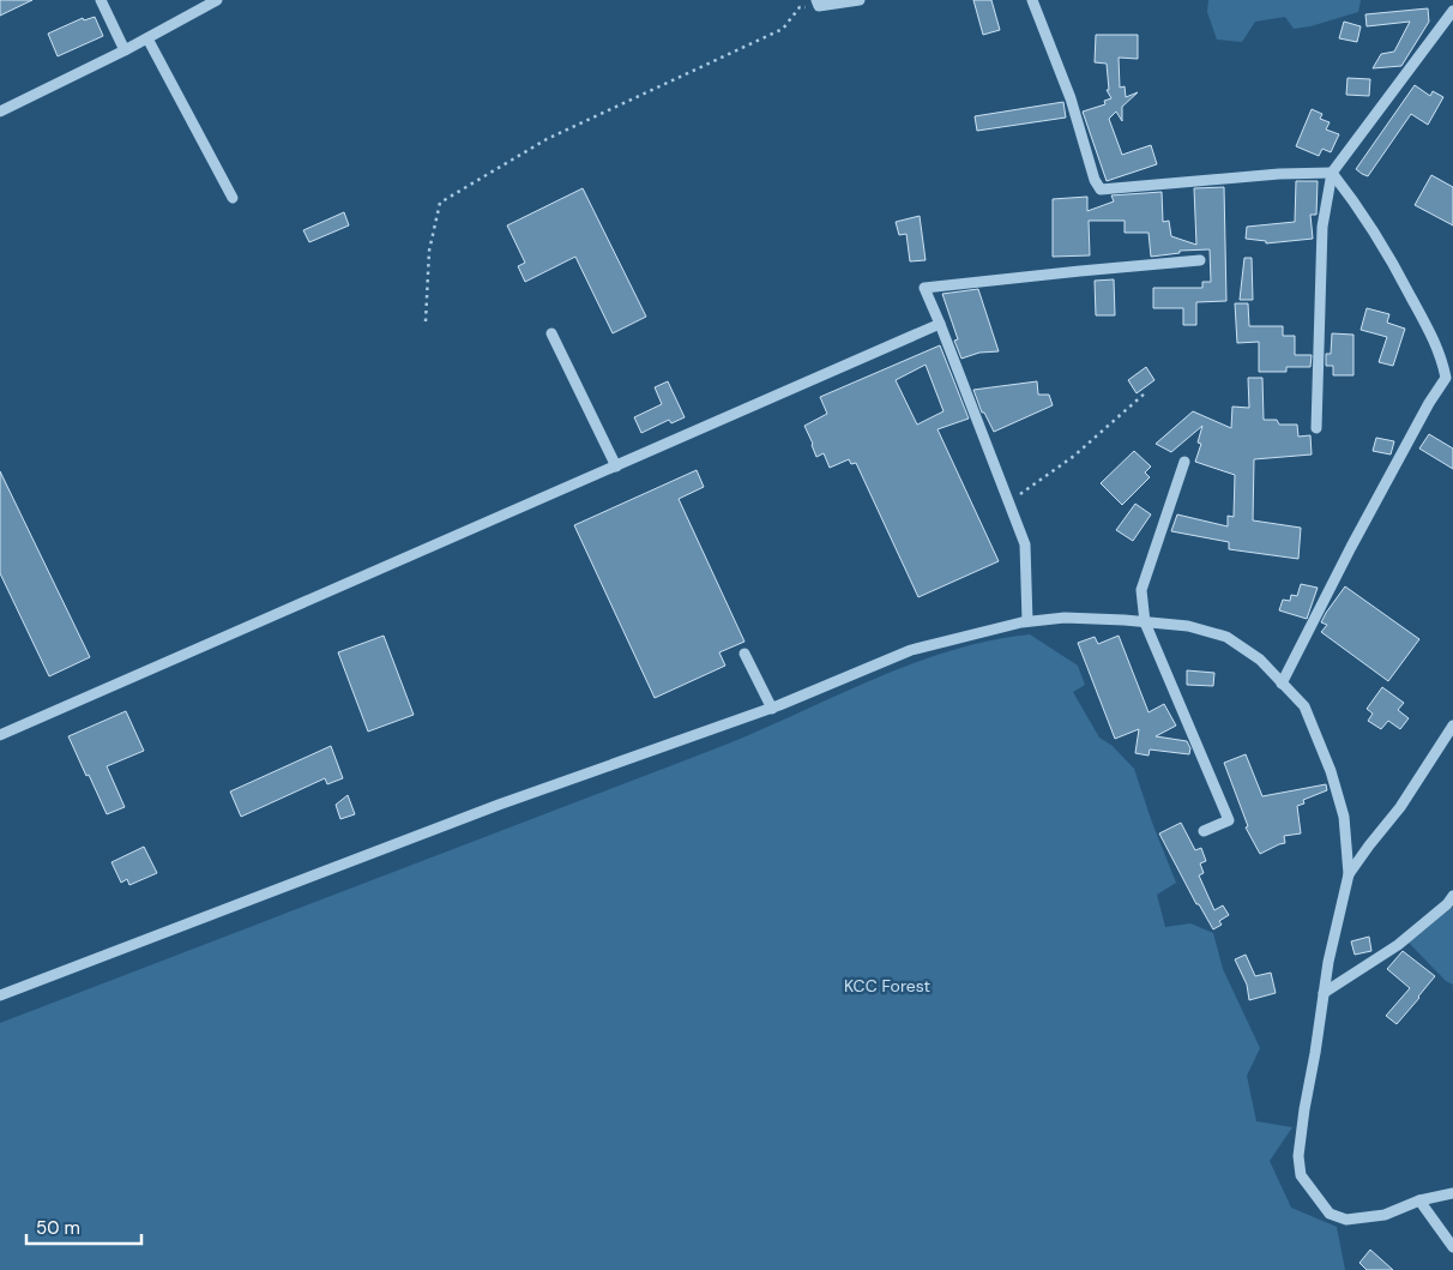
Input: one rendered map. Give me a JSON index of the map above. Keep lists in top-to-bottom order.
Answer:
{
  "parks": ["KCC Forest"],
  "scale_bar": "50 m"
}
